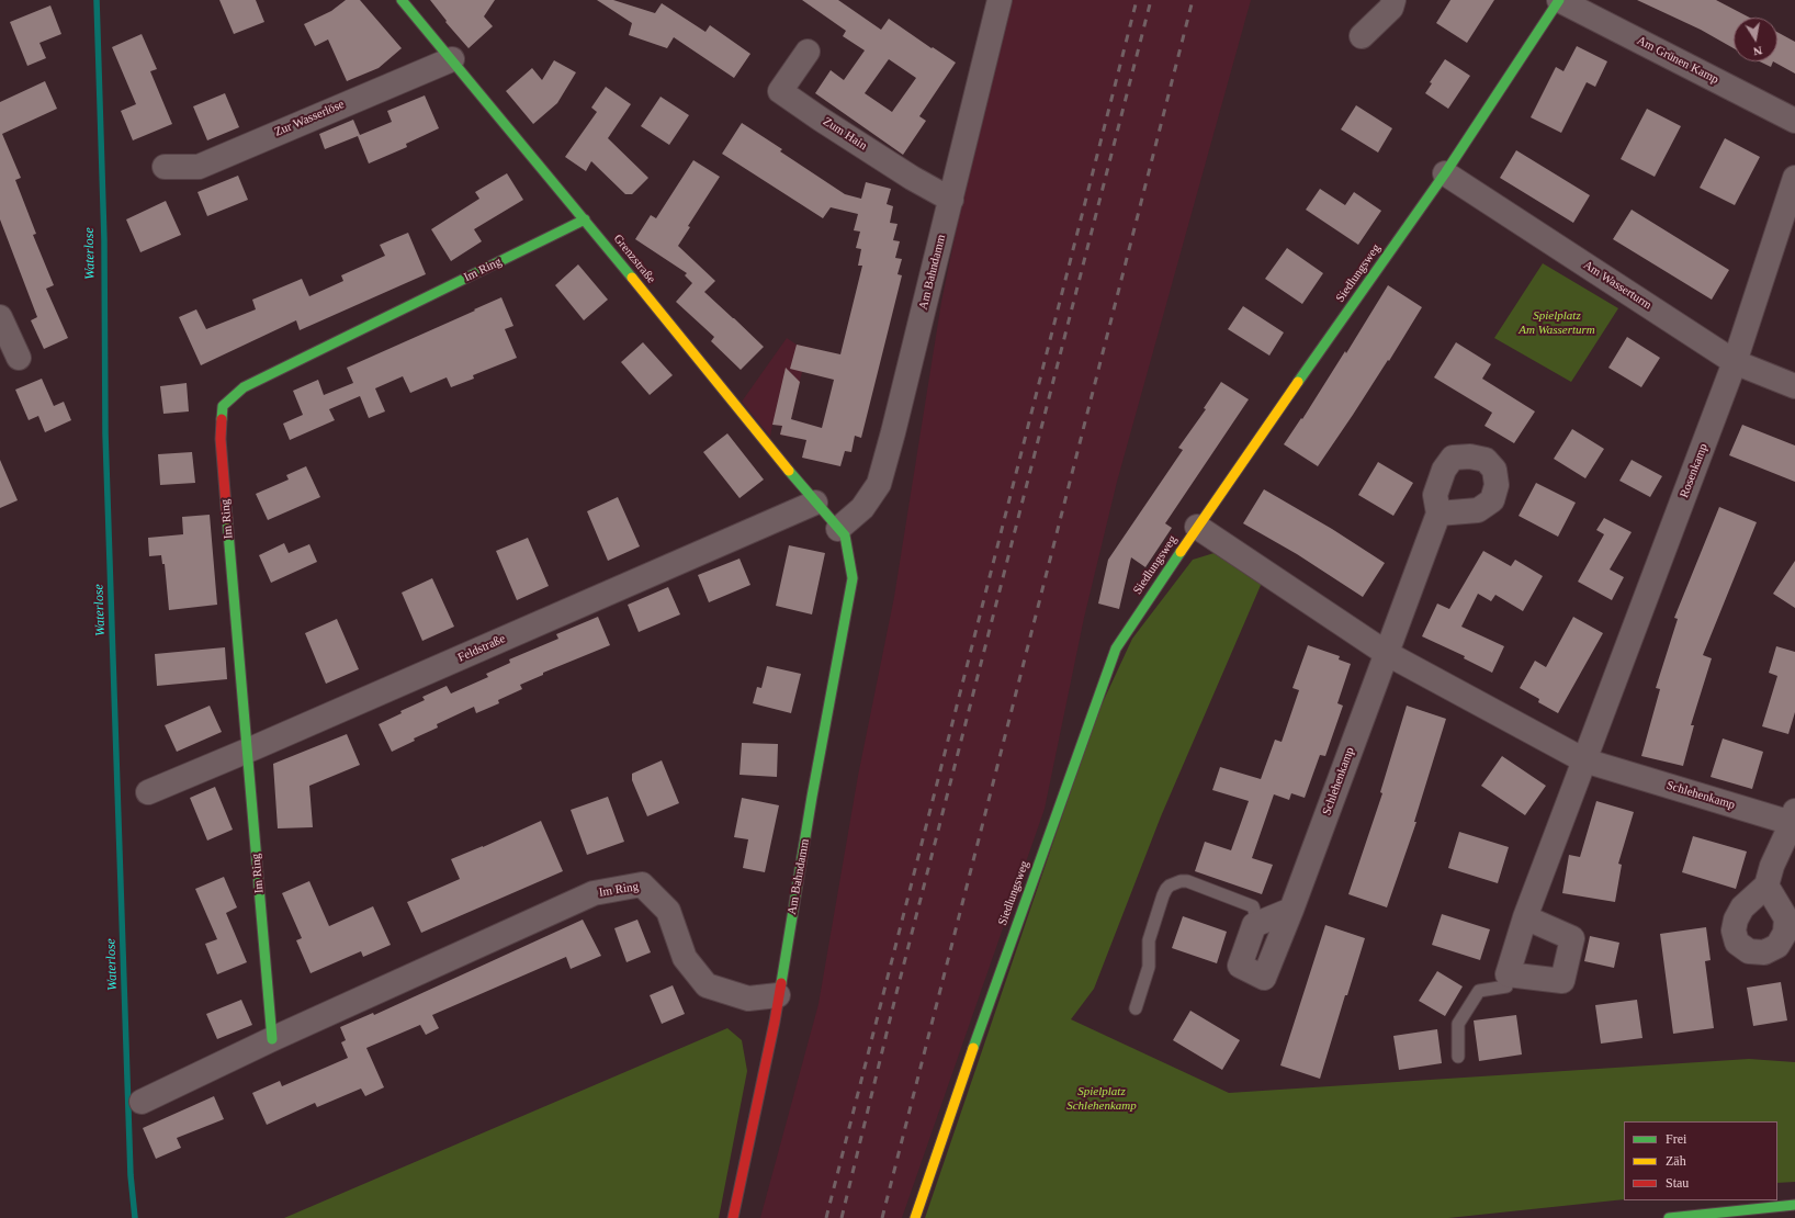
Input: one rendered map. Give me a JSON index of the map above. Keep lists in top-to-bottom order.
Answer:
{
  "streets": {
    "street": [
      "Am Grünen Kamp",
      "Zur Wasserlöse",
      "Zum Hain",
      "Grenzstraße",
      "Im Ring",
      "Am Bahndamm",
      "Siedlungsweg",
      "Am Wasserturm",
      "Rosenkamp",
      "Feldstraße",
      "Schlehenkamp"
    ]
  },
  "crossings": [
    ["Am Grünen Kamp", "Siedlungsweg"],
    ["Zur Wasserlöse", "Grenzstraße"],
    ["Zum Hain", "Am Bahndamm"],
    ["Grenzstraße", "Im Ring"],
    ["Grenzstraße", "Am Bahndamm"],
    ["Grenzstraße", "Feldstraße"],
    ["Im Ring", "Am Bahndamm"],
    ["Im Ring", "Feldstraße"],
    ["Siedlungsweg", "Am Wasserturm"],
    ["Siedlungsweg", "Schlehenkamp"],
    ["Am Wasserturm", "Rosenkamp"],
    ["Rosenkamp", "Schlehenkamp"]
  ],
  "water": ["Waterlose"],
  "parks": ["Spielplatz Am Wasserturm", "Spielplatz Schlehenkamp"],
  "legend": ["Frei", "Zäh", "Stau"],
  "north": "bottom"
}
